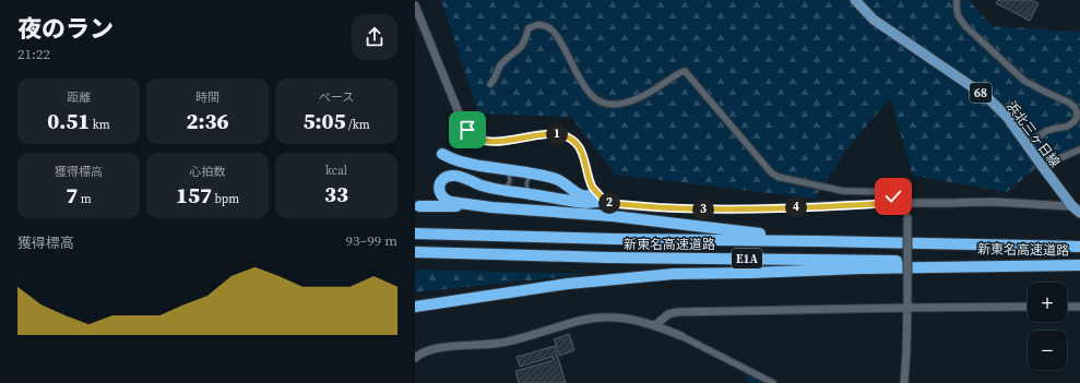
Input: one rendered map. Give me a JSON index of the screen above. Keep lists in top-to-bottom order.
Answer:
{
  "streets": {
    "highway": ["新東名高速道路", "E1A"],
    "main road": ["68", "浜北三ヶ日線"]
  },
  "page": {
    "heading": ["夜のラン", "21:22"],
    "stats": [
      ["距離", "0.51 km"],
      ["時間", "2:36"],
      ["ペース", "5:05 /km"],
      ["獲得標高", "7 m"],
      ["心拍数", "157 bpm"],
      ["kcal", "33"]
    ],
    "pins": [
      "1",
      "2",
      "4",
      "3"
    ],
    "chart": ["獲得標高", "93–99 m"],
    "map_buttons": ["+", "−"]
  }
}
